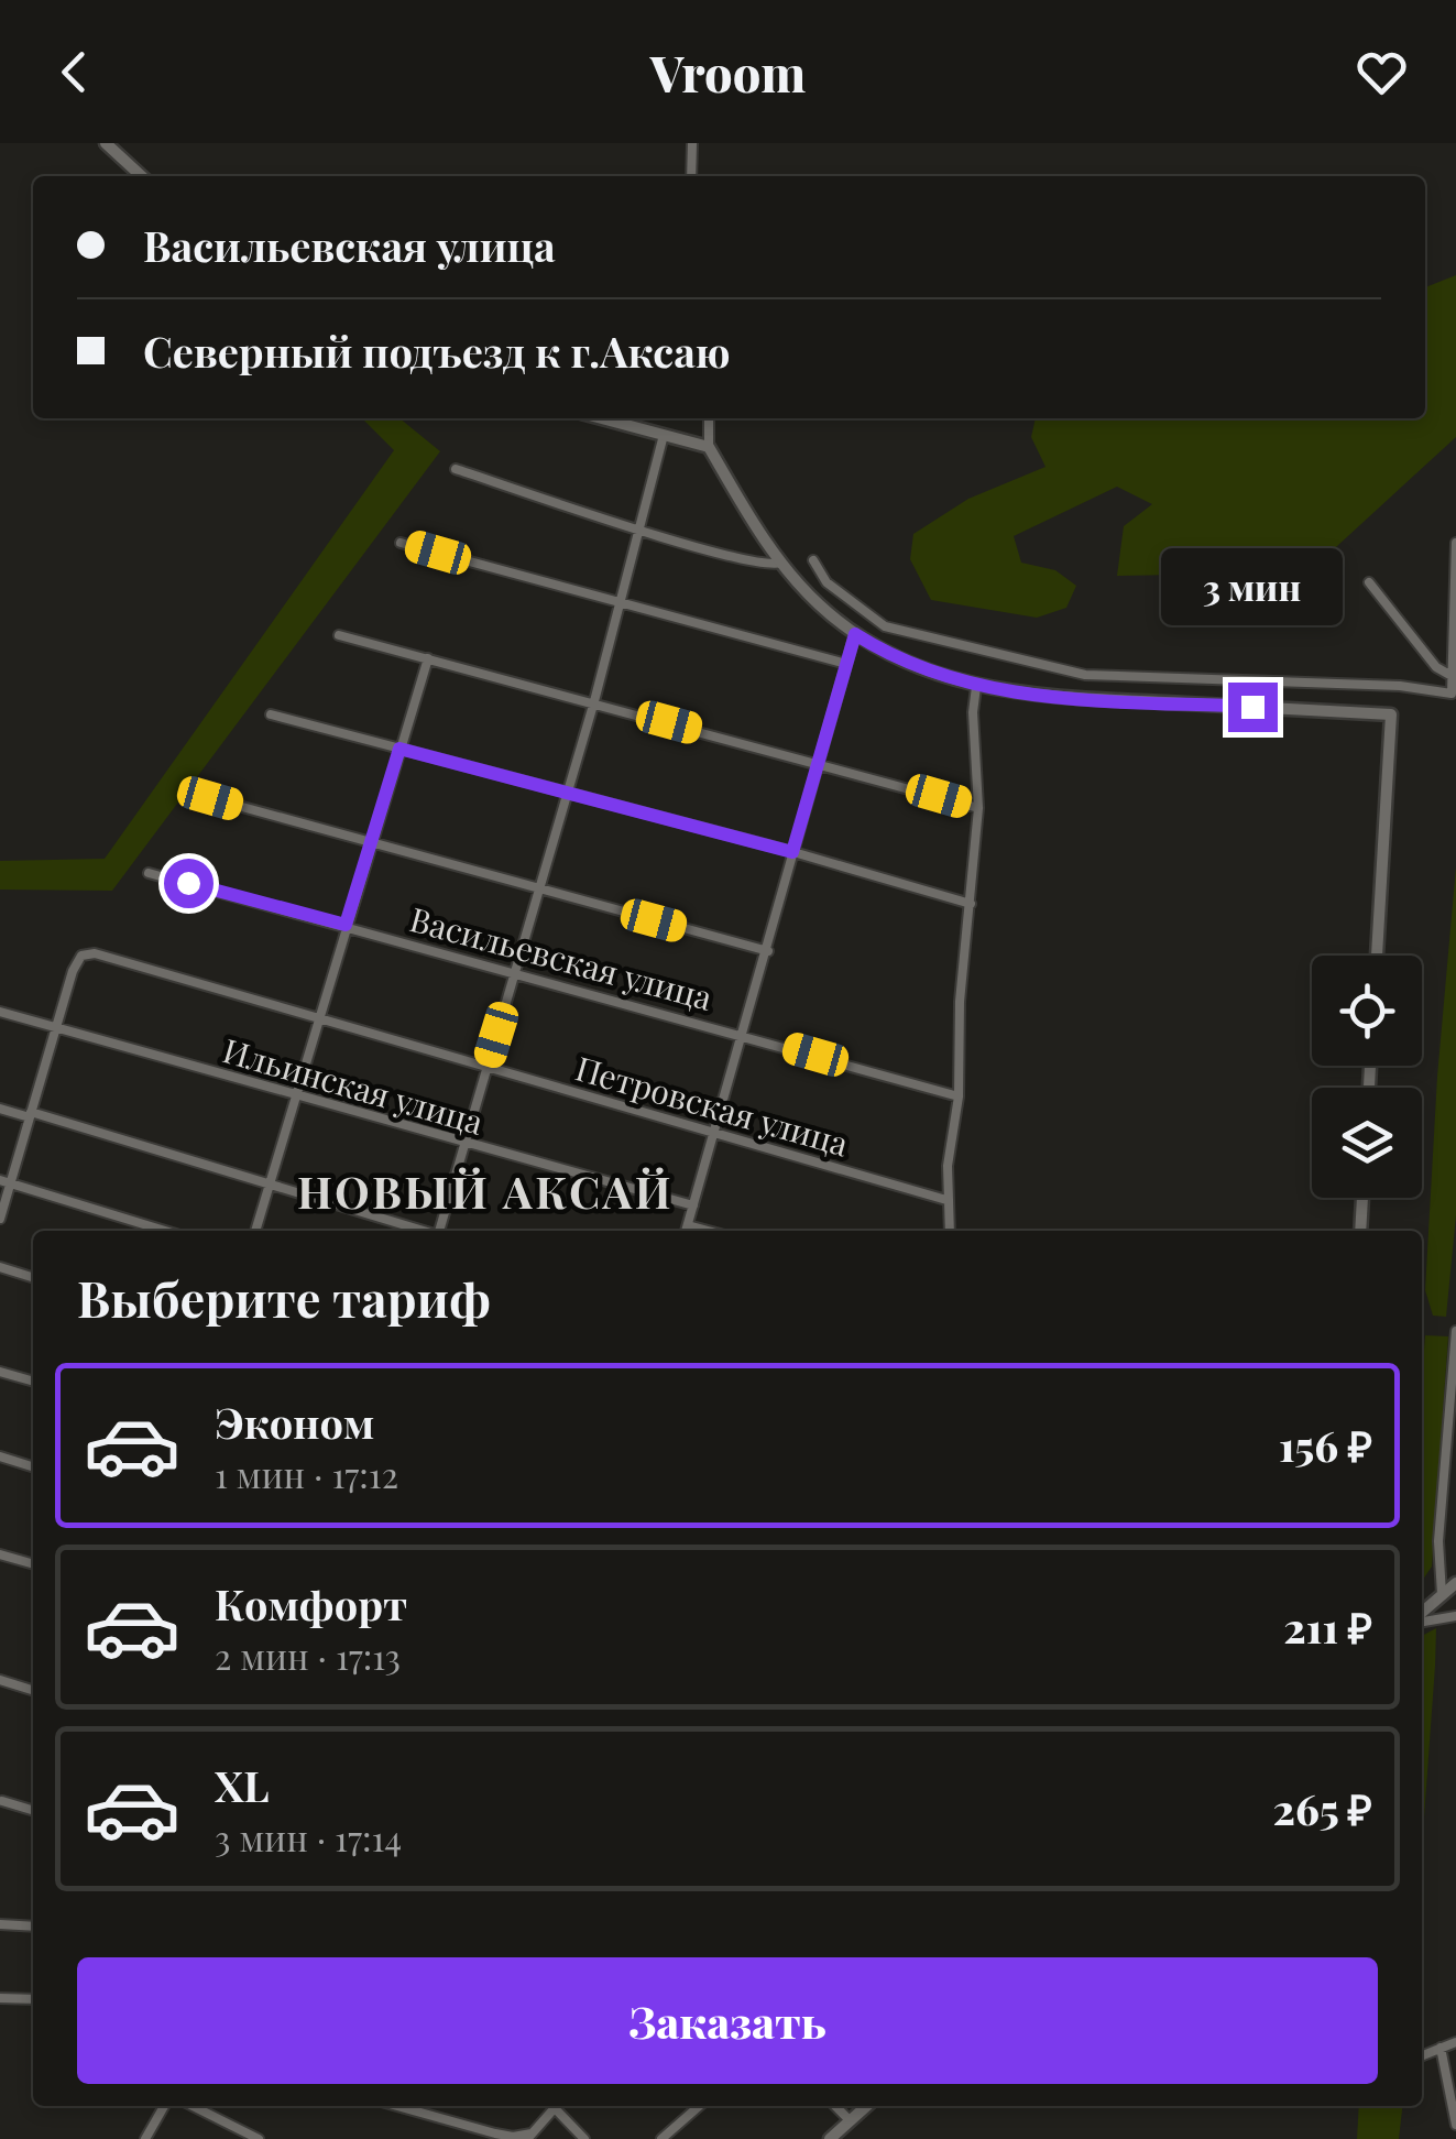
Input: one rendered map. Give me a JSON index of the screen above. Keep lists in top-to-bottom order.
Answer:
{
  "streets": {
    "street": ["Васильевская улица", "Ильинская улица", "Петровская улица"]
  },
  "crossings": [
    ["Ильинская улица", "Петровская улица"]
  ],
  "districts": ["НОВЫЙ АКСАЙ"],
  "page": {
    "header": "Vroom",
    "banner": ["Васильевская улица", "Северный подъезд к г.Аксаю"],
    "bubble": "3 мин",
    "heading": "Выберите тариф",
    "list": [
      {
        "name": "Эконом",
        "note": "1 мин · 17:12",
        "value": "156 ₽"
      },
      {
        "name": "Комфорт",
        "note": "2 мин · 17:13",
        "value": "211 ₽"
      },
      {
        "name": "XL",
        "note": "3 мин · 17:14",
        "value": "265 ₽"
      }
    ],
    "buttons": "Заказать"
  }
}
